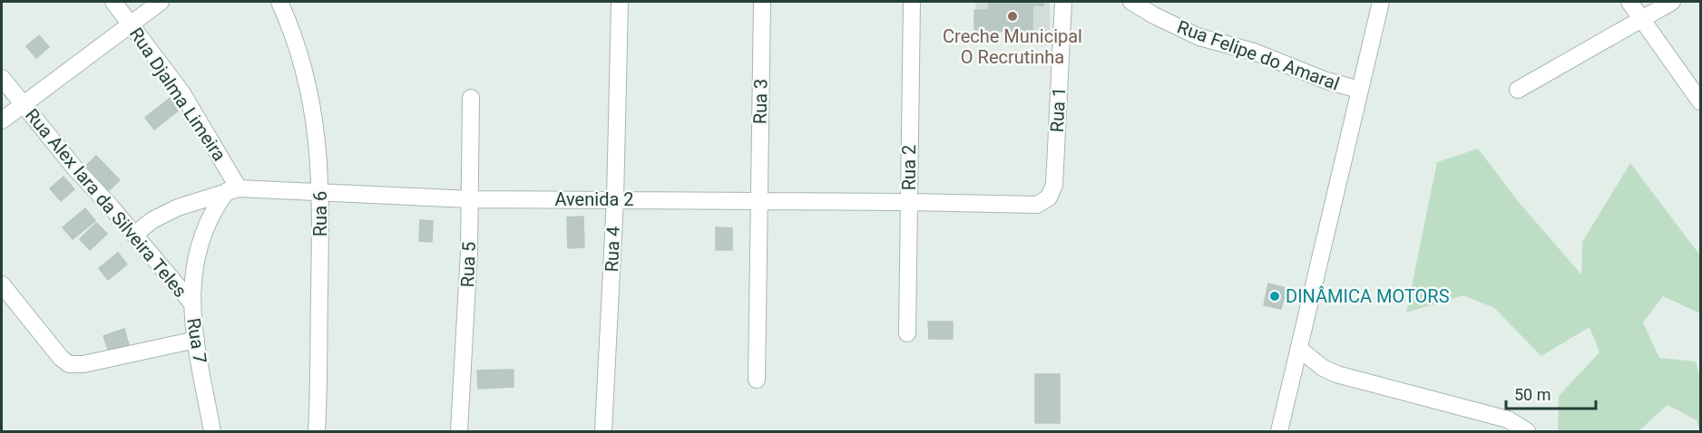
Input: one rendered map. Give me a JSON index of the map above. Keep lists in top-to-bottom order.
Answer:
{
  "streets": {
    "street": [
      "Rua Felipe do Amaral",
      "Rua Djalma Limeira",
      "Rua 3",
      "Rua 1",
      "Rua 2",
      "Avenida 2",
      "Rua Alex Iara da Silveira Teles",
      "Rua 6",
      "Rua 4",
      "Rua 5",
      "Rua 7"
    ]
  },
  "crossings": [
    ["Rua Djalma Limeira", "Avenida 2"],
    ["Rua Djalma Limeira", "Rua 7"],
    ["Rua 3", "Avenida 2"],
    ["Rua 1", "Avenida 2"],
    ["Rua 2", "Avenida 2"],
    ["Avenida 2", "Rua Alex Iara da Silveira Teles"],
    ["Avenida 2", "Rua 6"],
    ["Avenida 2", "Rua 4"],
    ["Avenida 2", "Rua 5"],
    ["Avenida 2", "Rua 7"],
    ["Rua Alex Iara da Silveira Teles", "Rua 7"]
  ],
  "places": ["Creche Municipal O Recrutinha", "DINÂMICA MOTORS"],
  "scale_bar": "50 m"
}
